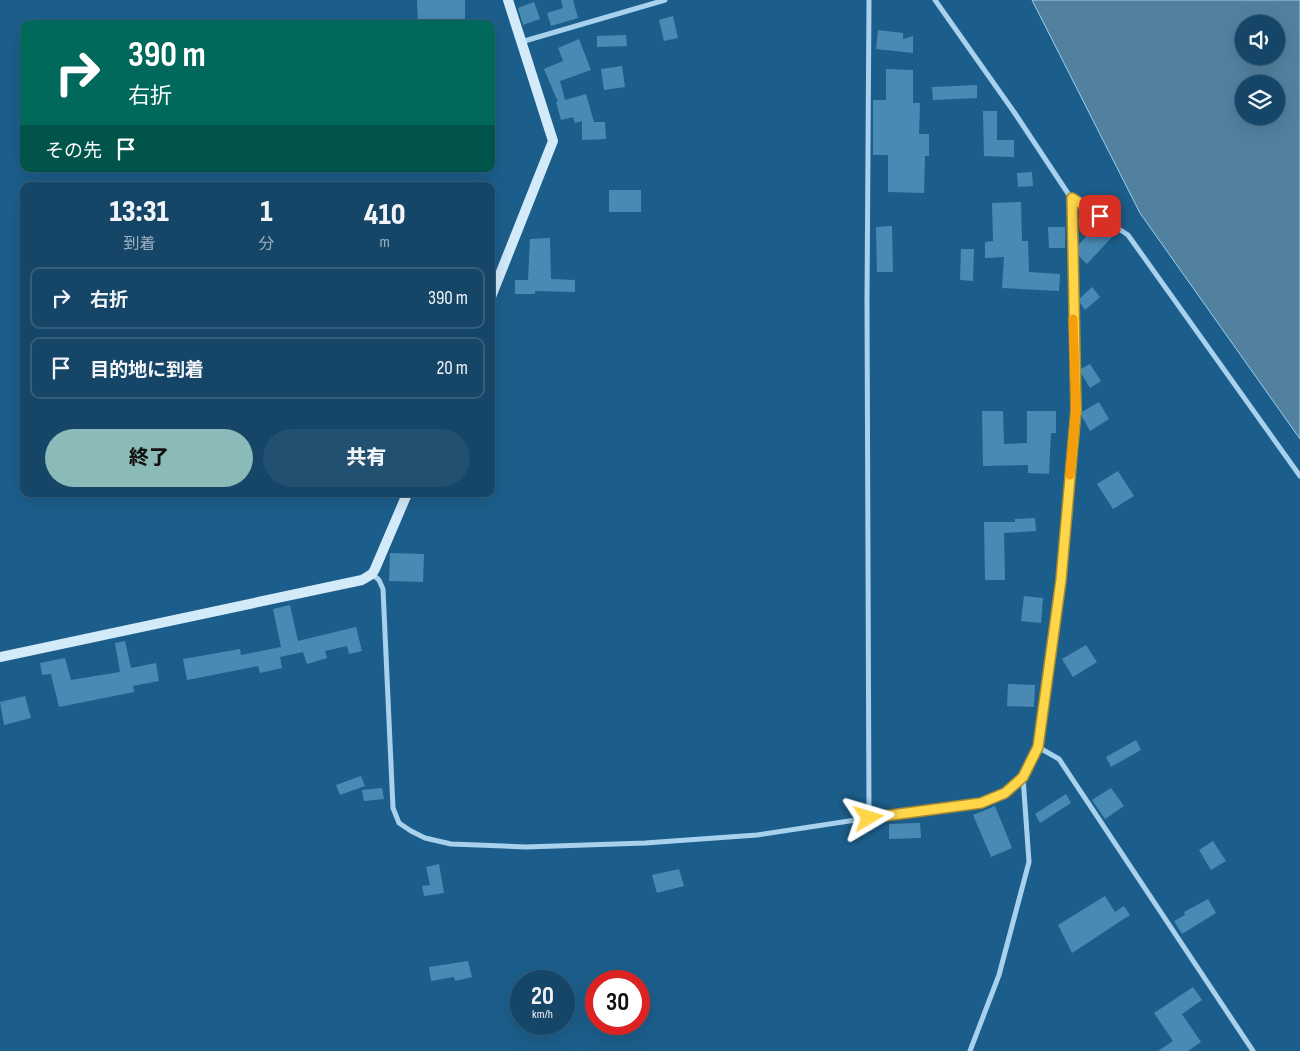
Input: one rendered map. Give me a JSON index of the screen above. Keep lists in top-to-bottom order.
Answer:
{
  "page": {
    "turn": ["390 m", "右折"],
    "then": "その先",
    "eta": [
      "13:31",
      "到着",
      "1",
      "分",
      "410",
      "m"
    ],
    "list": [
      {
        "name": "右折",
        "value": "390 m"
      },
      {
        "name": "目的地に到着",
        "value": "20 m"
      }
    ],
    "buttons": ["終了", "共有"],
    "speed": "20 km/h",
    "limit": "30"
  }
}
